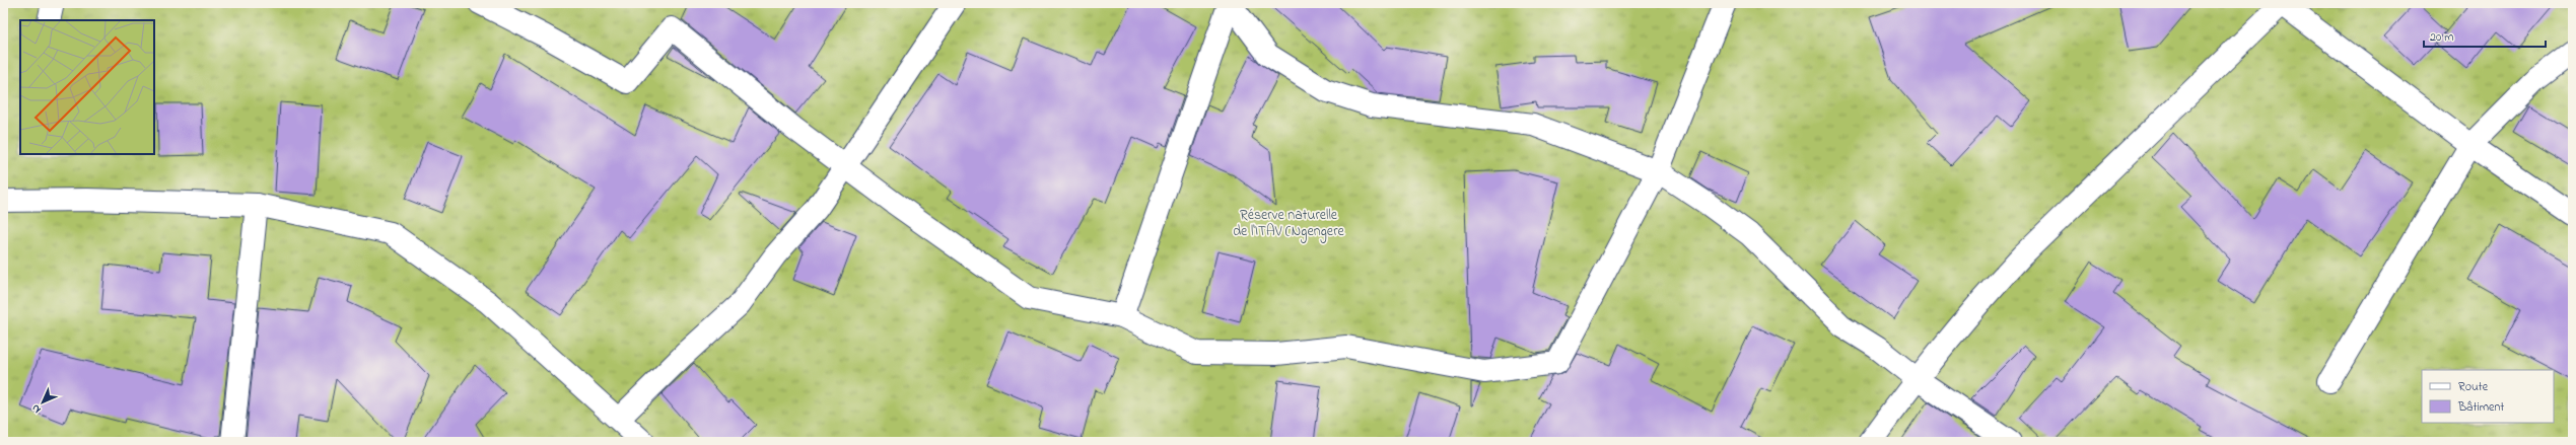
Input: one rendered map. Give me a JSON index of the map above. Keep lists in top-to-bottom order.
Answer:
{
  "parks": ["Réserve naturelle de l'ITAV (Ngengere"],
  "legend": ["Route", "Bâtiment"],
  "scale_bar": "20 m",
  "north": "bottom left"
}
